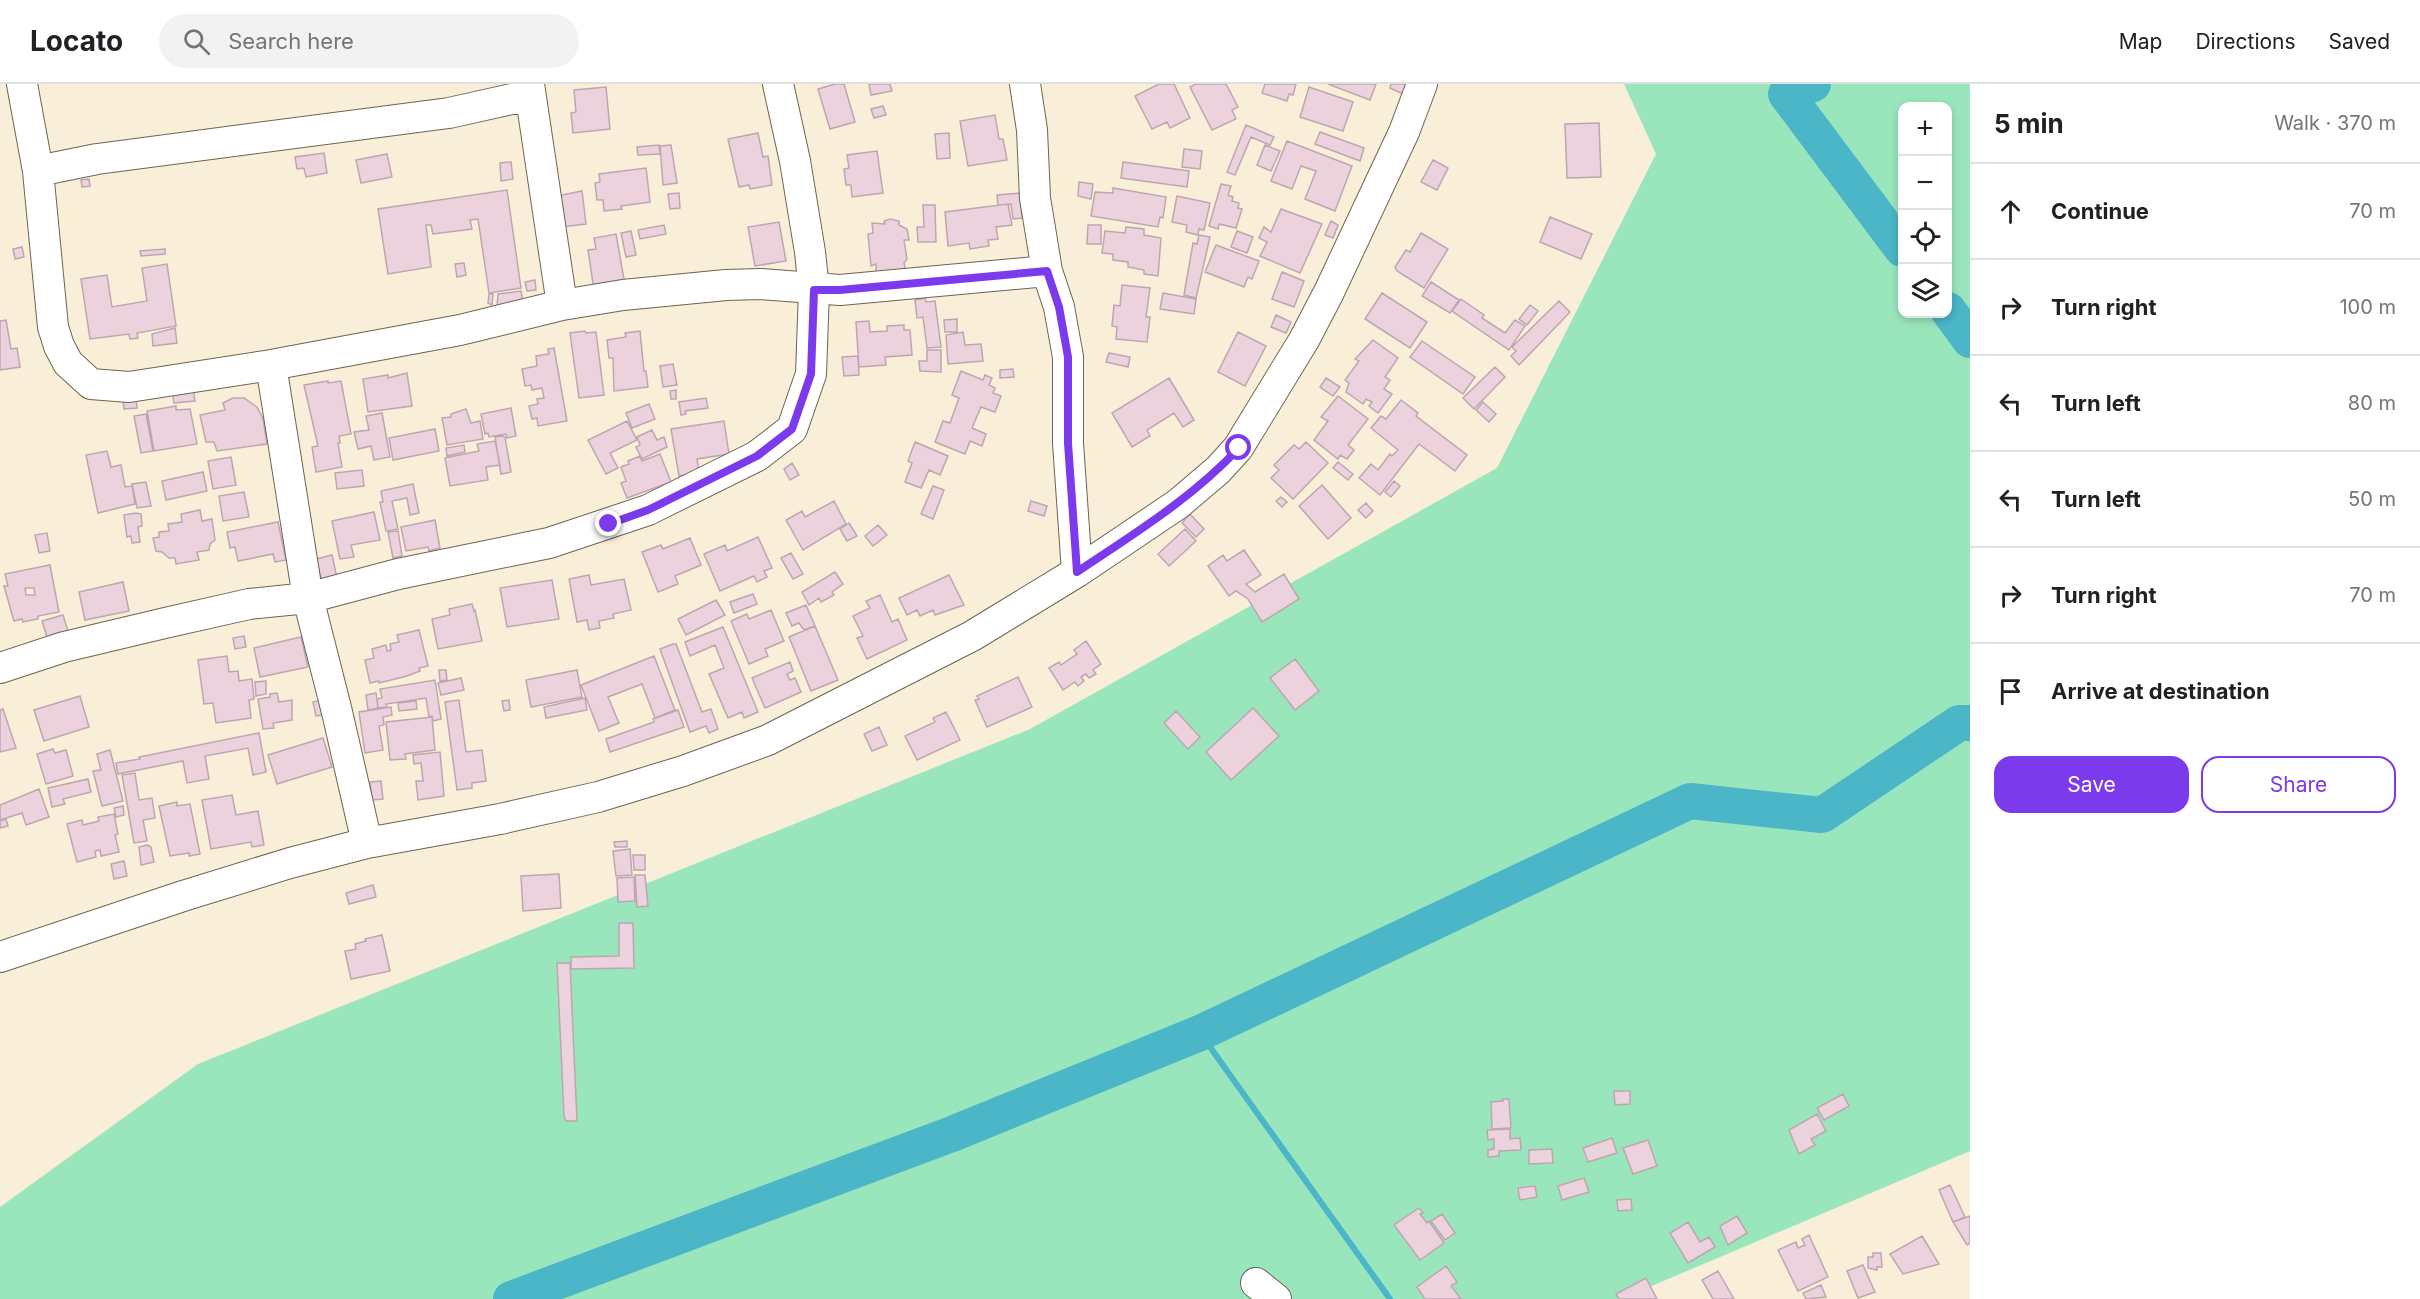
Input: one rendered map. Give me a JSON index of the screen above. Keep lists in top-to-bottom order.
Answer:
{
  "page": {
    "header": "Locato",
    "search": "Search here",
    "nav": ["Map", "Directions", "Saved"],
    "heading": ["5 min", "Walk · 370 m"],
    "map_buttons": ["+", "−"],
    "list": [
      ["Continue", "70 m"],
      ["Turn right", "100 m"],
      ["Turn left", "80 m"],
      ["Turn left", "50 m"],
      ["Turn right", "70 m"],
      "Arrive at destination"
    ],
    "buttons": ["Save", "Share"]
  }
}
